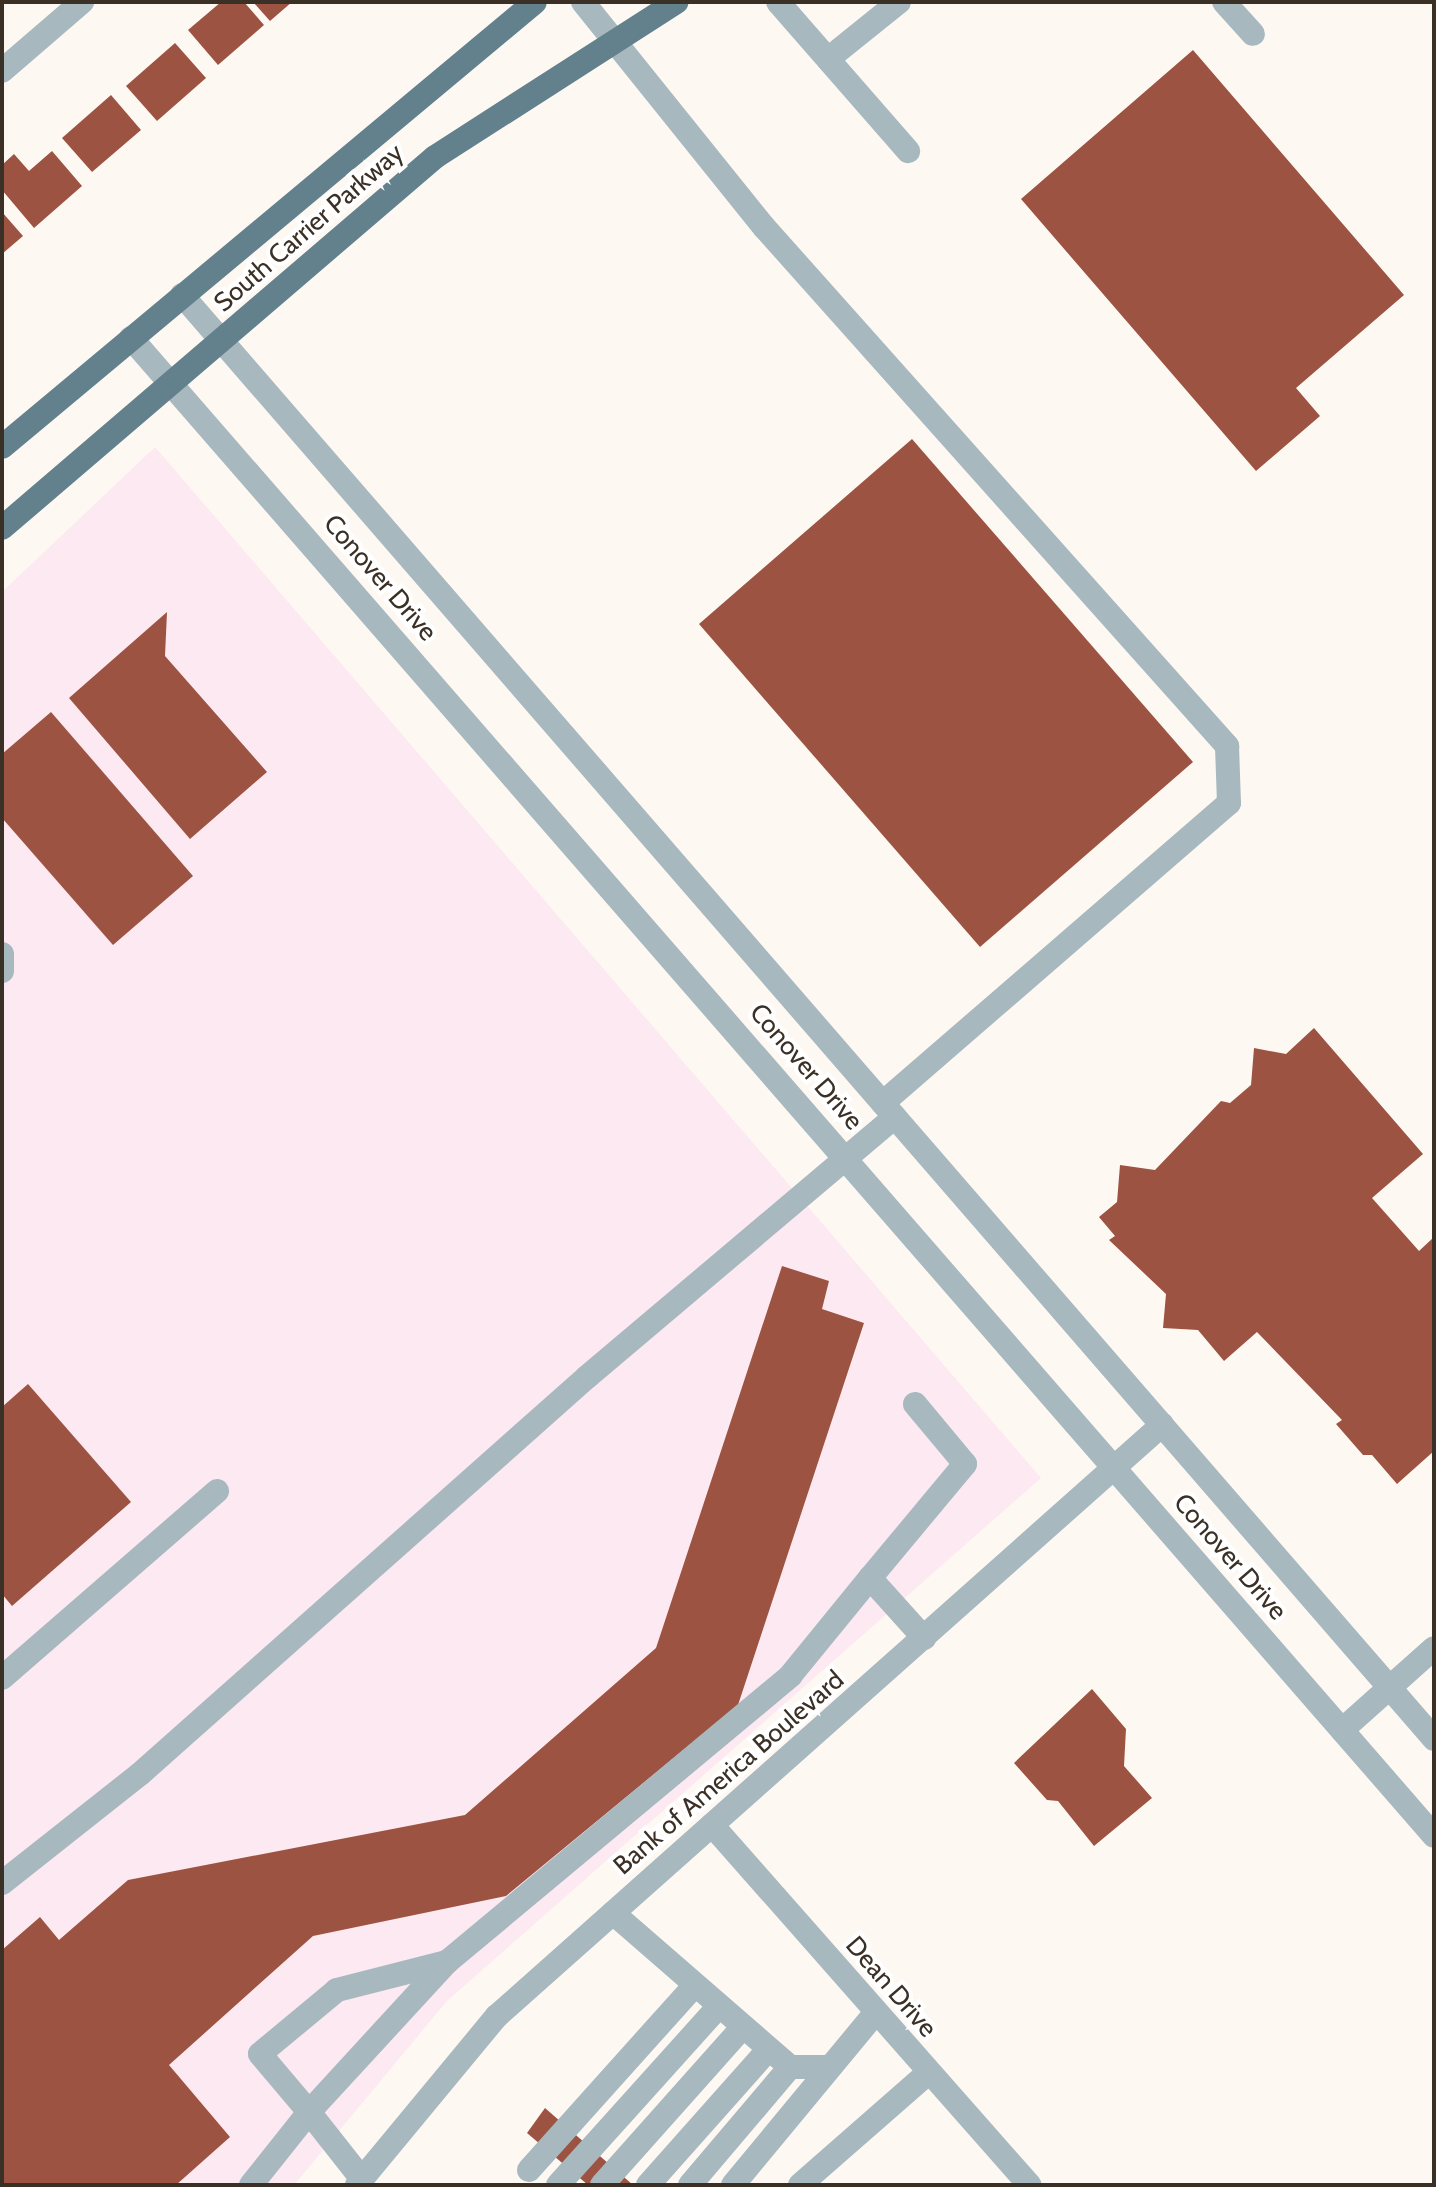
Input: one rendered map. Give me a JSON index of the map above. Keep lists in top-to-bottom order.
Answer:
{
  "streets": {
    "main road": ["South Carrier Parkway"],
    "street": ["Conover Drive", "Bank of America Boulevard", "Dean Drive"]
  },
  "crossings": [
    ["South Carrier Parkway", "Conover Drive"],
    ["Conover Drive", "Bank of America Boulevard"],
    ["Bank of America Boulevard", "Dean Drive"]
  ]
}
